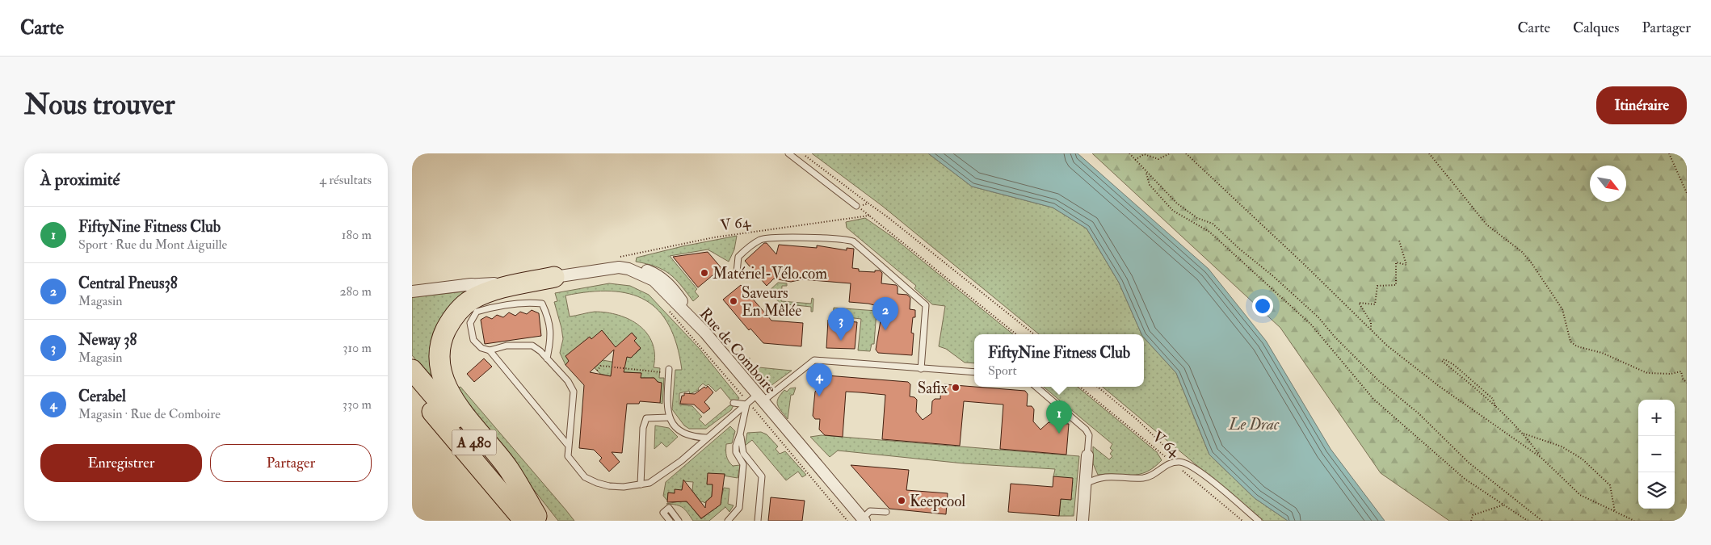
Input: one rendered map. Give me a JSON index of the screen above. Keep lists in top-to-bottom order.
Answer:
{
  "streets": {
    "highway": ["A 480"],
    "street": ["Rue de Comboire"],
    "path": ["V 64"]
  },
  "water": ["Le Drac"],
  "places": [
    "Matériel-Vélo.com",
    "Saveurs En Mêlée",
    "Safix",
    "Keepcool"
  ],
  "north": "bottom right",
  "page": {
    "header": "Carte",
    "nav": ["Carte", "Calques", "Partager"],
    "buttons": [
      "Itinéraire",
      ["Enregistrer", "Partager"]
    ],
    "title": "Nous trouver",
    "heading": ["À proximité", "4 résultats"],
    "list": [
      {
        "mark": "1",
        "name": "FiftyNine Fitness Club",
        "note": "Sport · Rue du Mont Aiguille",
        "value": "180 m"
      },
      {
        "mark": "2",
        "name": "Central Pneus38",
        "note": "Magasin",
        "value": "280 m"
      },
      {
        "mark": "3",
        "name": "Neway 38",
        "note": "Magasin",
        "value": "310 m"
      },
      {
        "mark": "4",
        "name": "Cerabel",
        "note": "Magasin · Rue de Comboire",
        "value": "330 m"
      }
    ],
    "pins": [
      "2",
      "3",
      "4",
      "1"
    ],
    "popup": ["FiftyNine Fitness Club", "Sport"],
    "map_buttons": ["+", "−"]
  }
}
